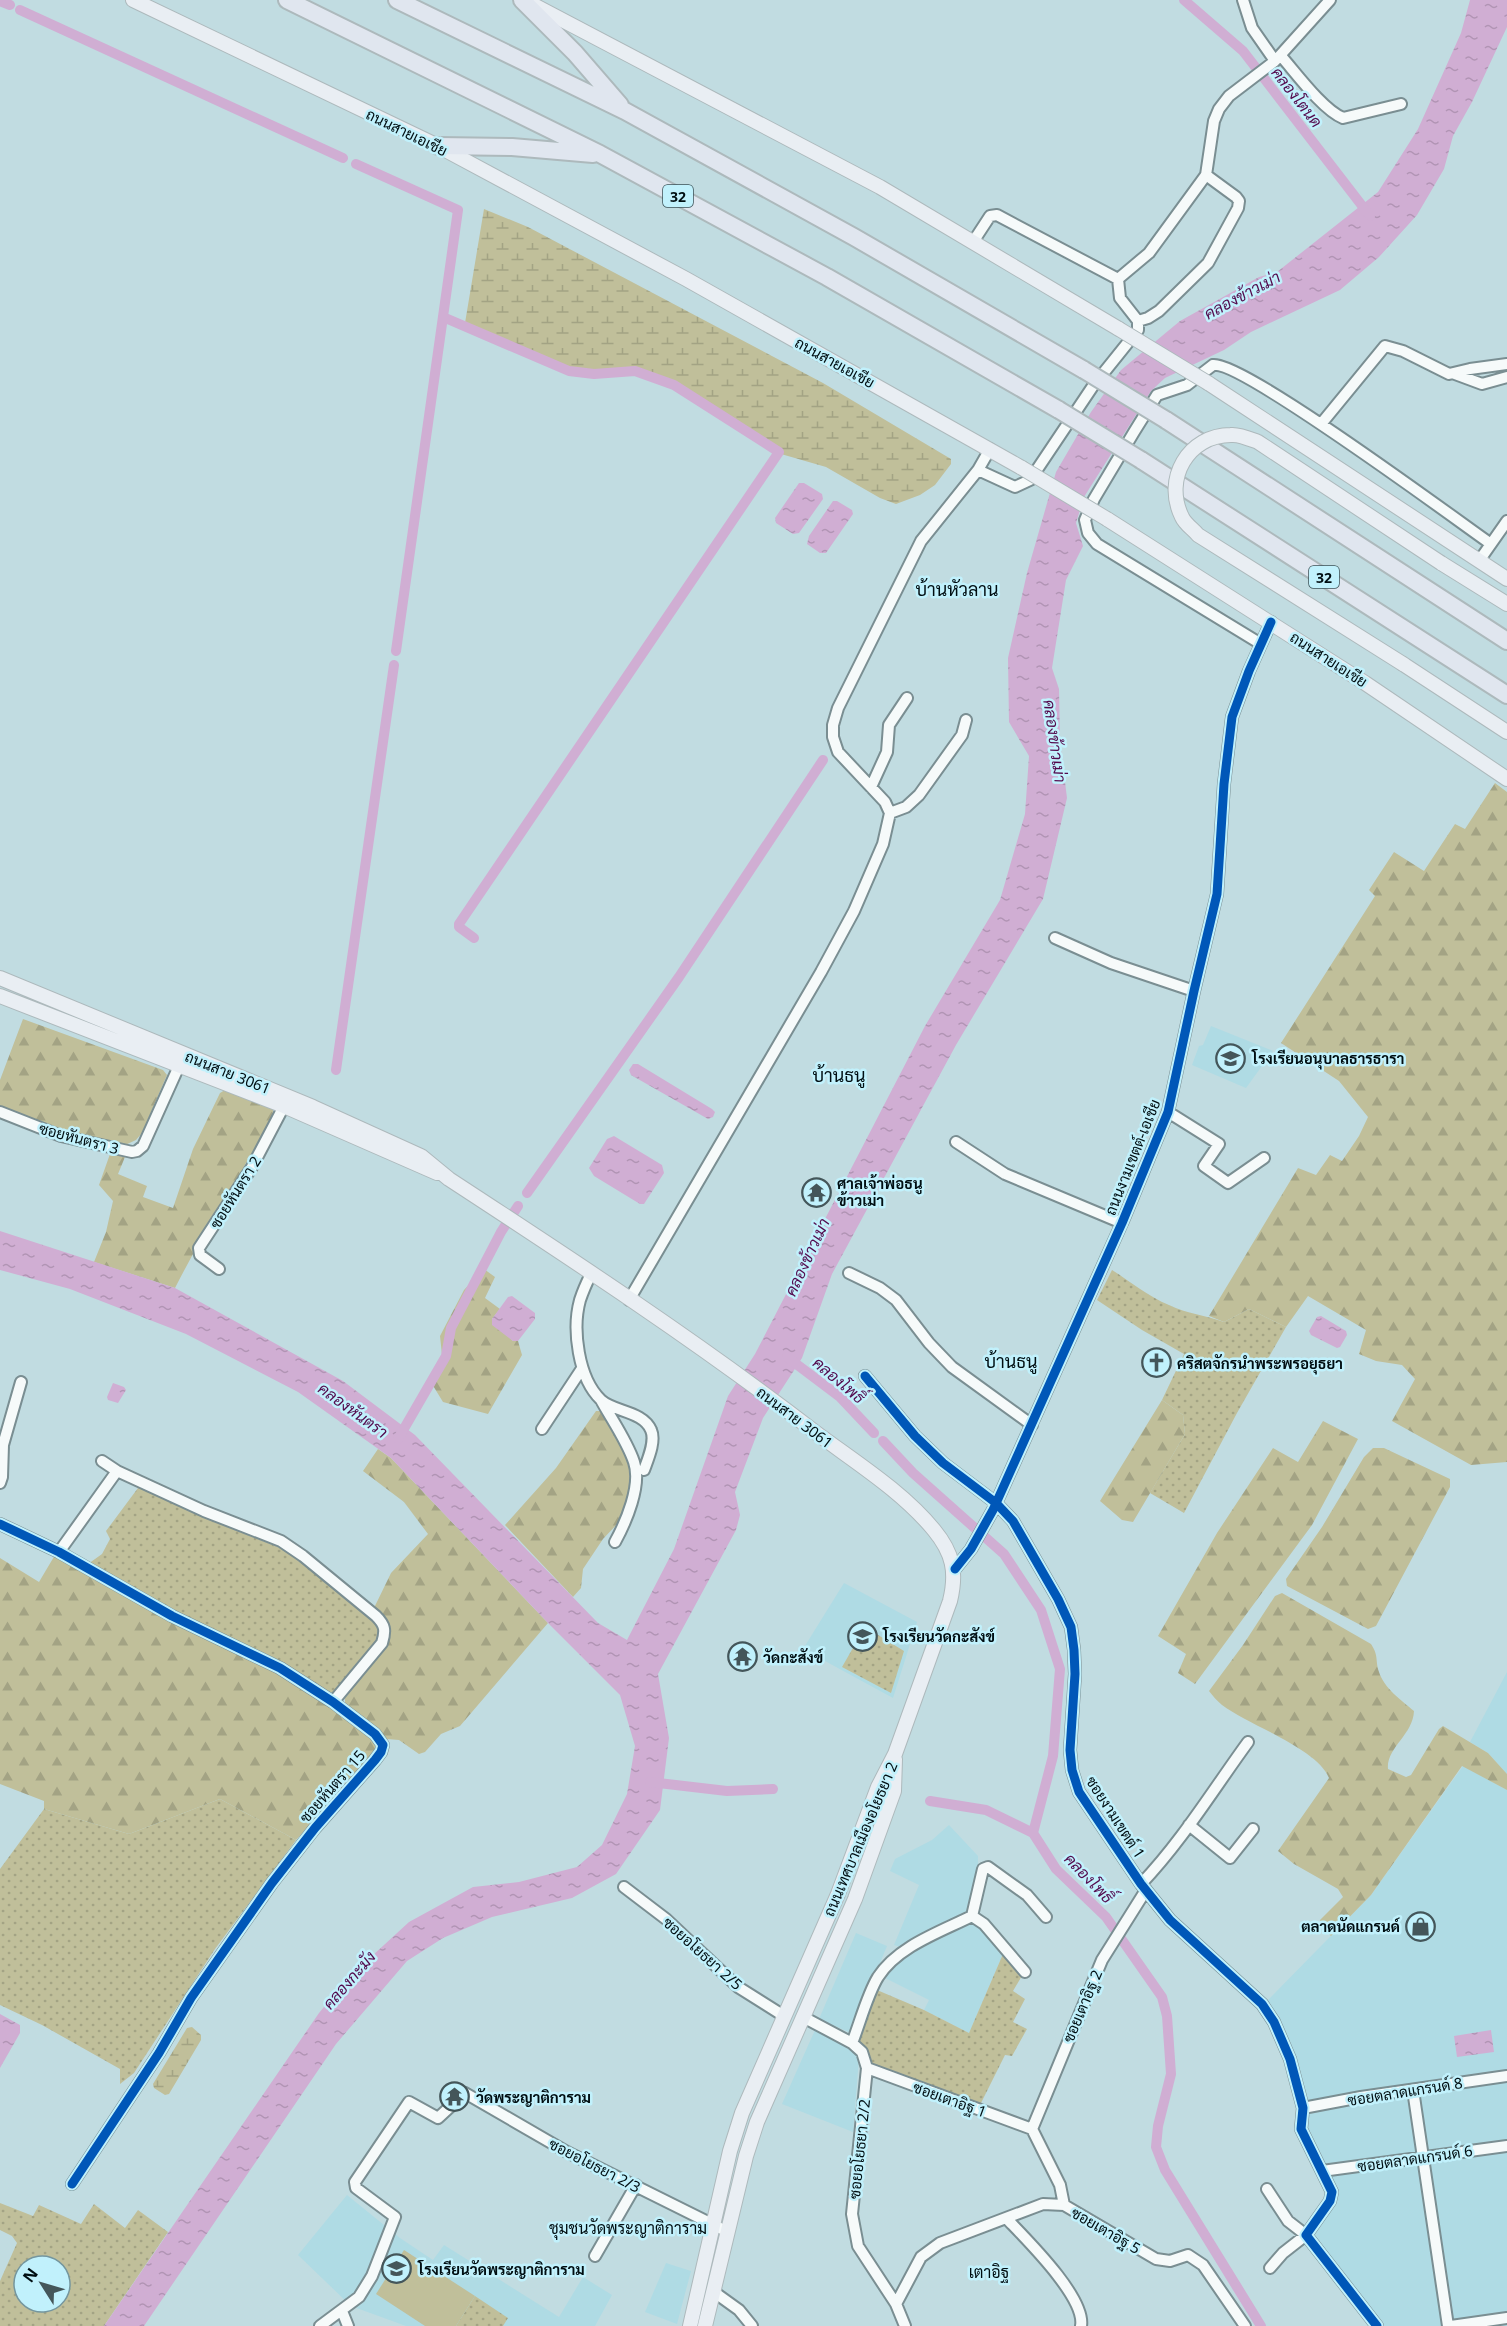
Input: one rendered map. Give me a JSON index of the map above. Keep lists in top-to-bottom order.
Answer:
{
  "streets": {
    "highway": ["32"],
    "main road": ["ถนนสายเอเชีย", "ถนนสาย 3061", "ถนนเทศบาลเมืองอโยธยา 2"],
    "street": [
      "ซอยหันตรา 3",
      "ถนนงามเขตต์-เอเชีย",
      "ซอยหันตรา 2",
      "ซอยหันตรา 15",
      "ซอยงามเขตต์ 1",
      "ซอยอโยธยา 2/5",
      "ซอยเตาอิฐ 2",
      "ซอยตลาดแกรนด์ 8",
      "ซอยเตาอิฐ 1",
      "ซอยอโยธยา 2/2",
      "ซอยตลาดแกรนด์ 6",
      "ซอยอโยธยา 2/3",
      "ซอยเตาอิฐ 5"
    ]
  },
  "crossings": [
    ["ถนนสายเอเชีย", "ถนนงามเขตต์-เอเชีย"],
    ["ถนนสาย 3061", "ซอยหันตรา 3"],
    ["ถนนสาย 3061", "ถนนงามเขตต์-เอเชีย"],
    ["ถนนสาย 3061", "ซอยหันตรา 2"],
    ["ถนนงามเขตต์-เอเชีย", "ซอยงามเขตต์ 1"],
    ["ซอยงามเขตต์ 1", "ซอยเตาอิฐ 2"],
    ["ซอยงามเขตต์ 1", "ซอยตลาดแกรนด์ 8"],
    ["ซอยงามเขตต์ 1", "ซอยตลาดแกรนด์ 6"],
    ["ถนนเทศบาลเมืองอโยธยา 2", "ซอยอโยธยา 2/5"],
    ["ถนนเทศบาลเมืองอโยธยา 2", "ซอยอโยธยา 2/3"],
    ["ซอยเตาอิฐ 2", "ซอยเตาอิฐ 1"],
    ["ซอยเตาอิฐ 1", "ซอยอโยธยา 2/2"],
    ["ซอยอโยธยา 2/2", "ซอยเตาอิฐ 5"]
  ],
  "districts": [
    "บ้านหัวลาน",
    "บ้านธนู",
    "บ้านธนู",
    "ชุมชนวัดพระญาติการาม",
    "เตาอิฐ"
  ],
  "water": [
    "คลองโตนด",
    "คลองข้าวเม่า",
    "คลองโพธิ์",
    "คลองหันตรา",
    "คลองกะมัง"
  ],
  "places": {
    "school or university": ["โรงเรียนอนุบาลธารธารา", "โรงเรียนวัดกะสังข์", "โรงเรียนวัดพระญาติการาม"],
    "temple": ["ศาลเจ้าพ่อธนู ข้าวเม่า", "วัดกะสังข์", "วัดพระญาติการาม"],
    "church": ["คริสตจักรนำพระพรอยุธยา"],
    "shop": ["ตลาดนัดแกรนด์"]
  },
  "north": "top left"
}
